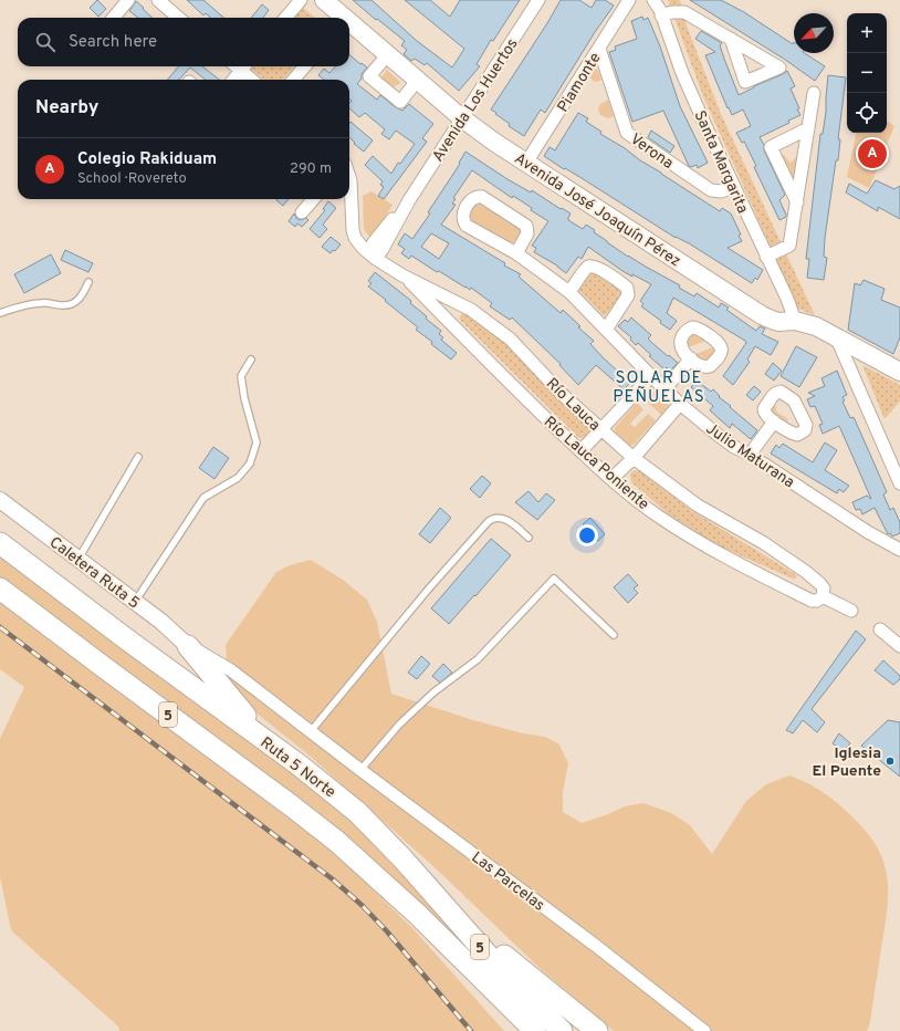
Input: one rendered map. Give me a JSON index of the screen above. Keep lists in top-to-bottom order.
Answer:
{
  "streets": {
    "highway": ["5", "Ruta 5 Norte"],
    "main road": ["Avenida José Joaquín Pérez"],
    "street": [
      "Piamonte",
      "Avenida Los Huertos",
      "Verona",
      "Santa Margarita",
      "Río Lauca",
      "Julio Maturana",
      "Río Lauca Poniente",
      "Caletera Ruta 5",
      "Las Parcelas"
    ]
  },
  "crossings": [
    ["Piamonte", "Verona"],
    ["Piamonte", "Avenida José Joaquín Pérez"],
    ["Avenida Los Huertos", "Avenida José Joaquín Pérez"],
    ["Avenida Los Huertos", "Río Lauca"],
    ["Verona", "Santa Margarita"],
    ["Santa Margarita", "Avenida José Joaquín Pérez"],
    ["Río Lauca", "Río Lauca Poniente"],
    ["Caletera Ruta 5", "Las Parcelas"]
  ],
  "districts": ["SOLAR DE PEÑUELAS"],
  "places": ["Iglesia El Puente"],
  "north": "bottom left",
  "page": {
    "map_buttons": ["+", "−"],
    "search": "Search here",
    "heading": "Nearby",
    "pins": "A",
    "list": [
      {
        "mark": "A",
        "name": "Colegio Rakiduam",
        "note": "School · Rovereto",
        "value": "290 m"
      }
    ]
  }
}
